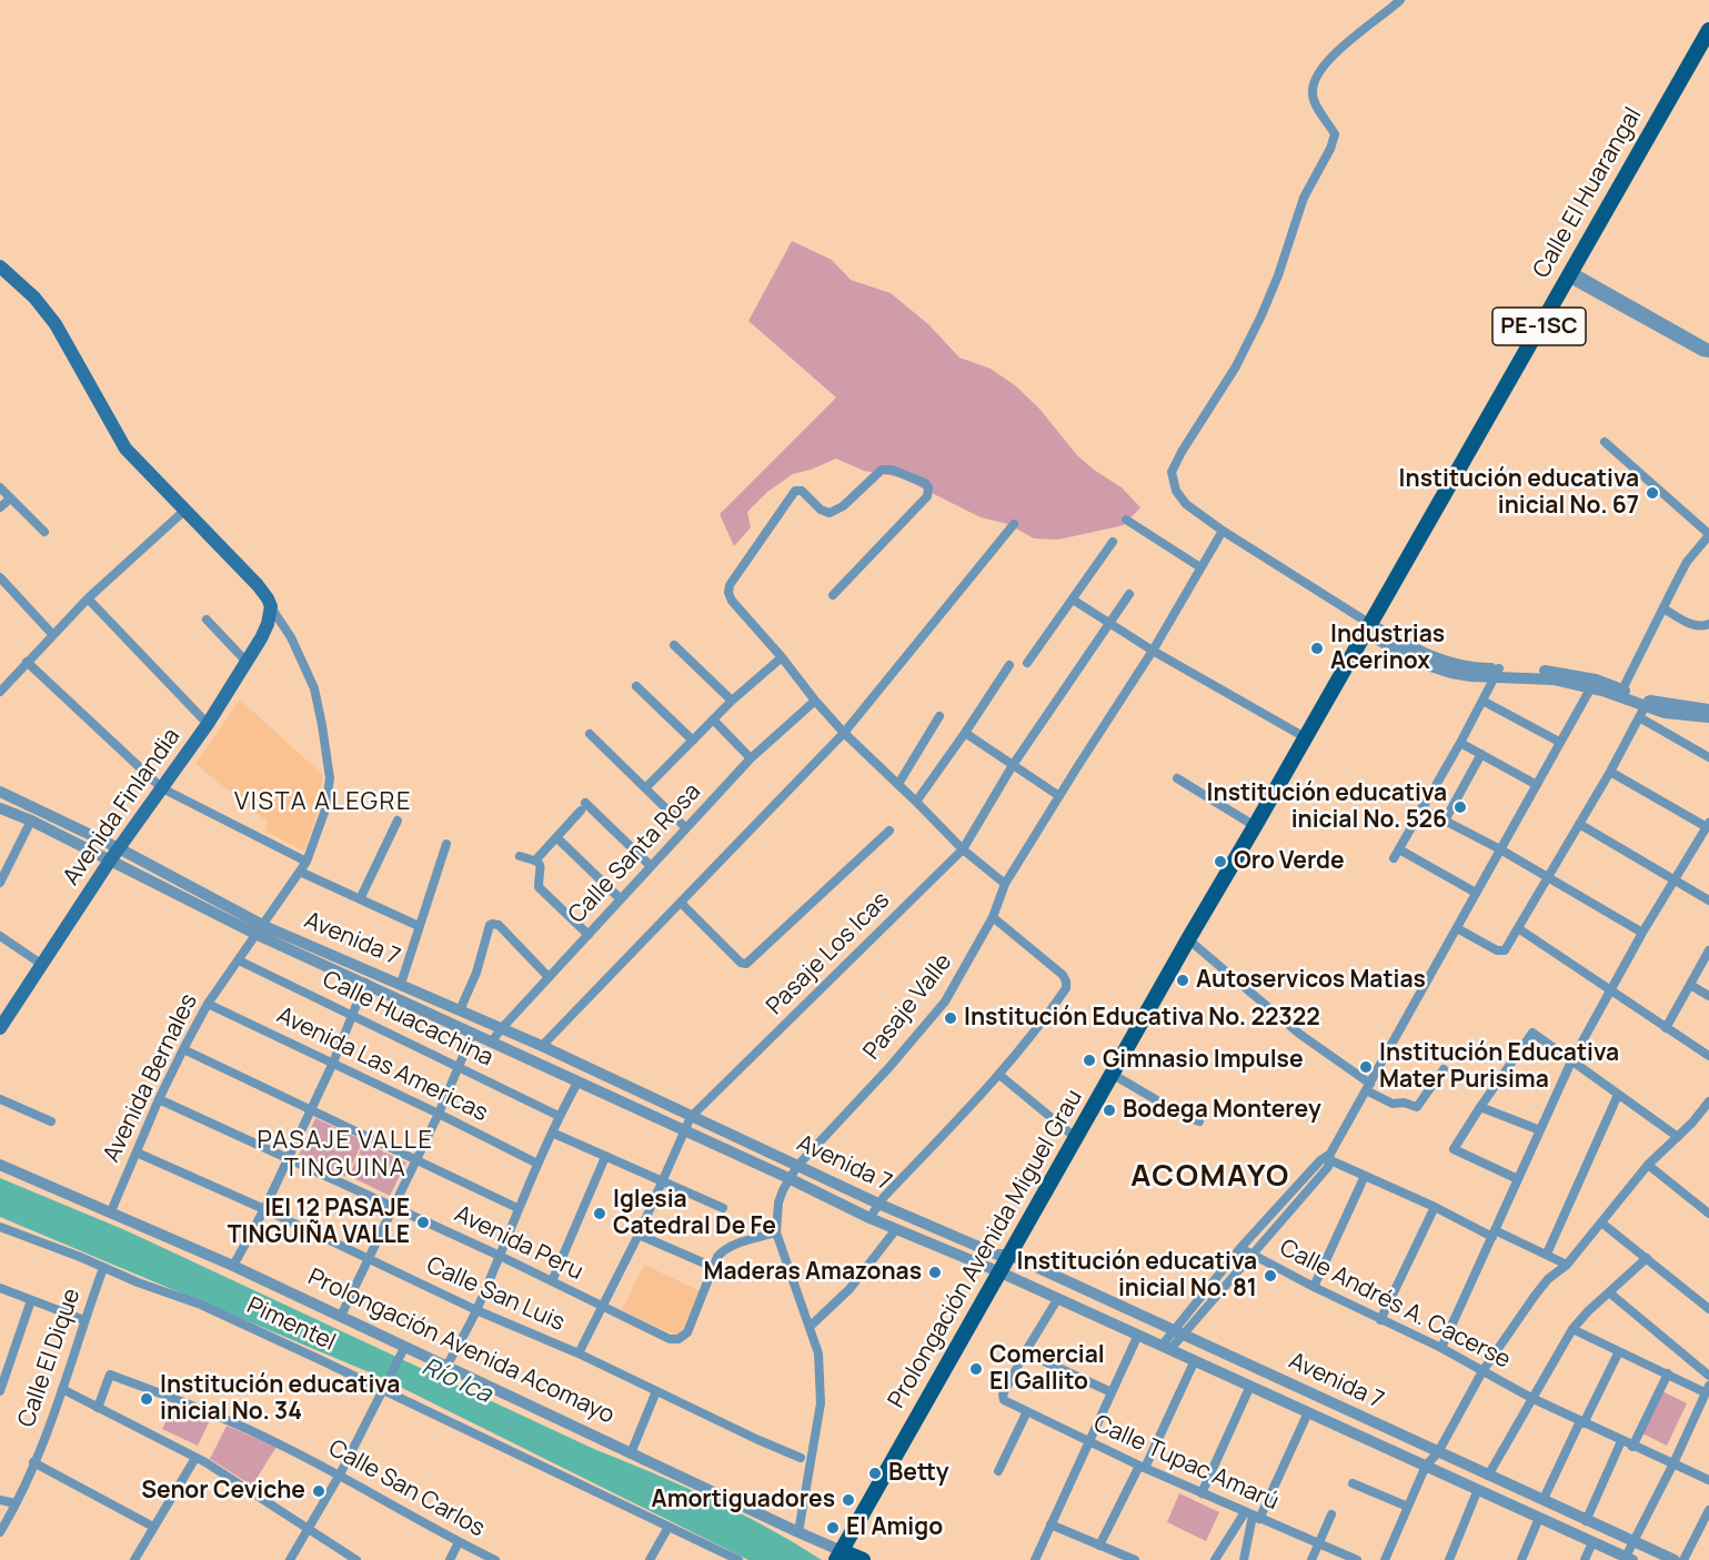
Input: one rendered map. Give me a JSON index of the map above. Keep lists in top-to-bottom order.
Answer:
{
  "streets": {
    "main road": [
      "Calle El Huarangal",
      "PE-1SC",
      "Avenida Finlandia",
      "Prolongación Avenida Miguel Grau",
      "Prolongación Avenida Acomayo"
    ],
    "street": [
      "Calle Santa Rosa",
      "Avenida 7",
      "Pasaje Los Icas",
      "Pasaje Valle",
      "Calle Huacachina",
      "Avenida Las Americas",
      "Avenida Bernales",
      "Avenida Peru",
      "Calle San Luis",
      "Calle Andrés A. Cacerse",
      "Pimentel",
      "Calle El Dique",
      "Calle Tupac Amarú",
      "Calle San Carlos"
    ]
  },
  "crossings": [
    ["Calle El Huarangal", "Prolongación Avenida Miguel Grau"],
    ["Avenida Finlandia", "Avenida 7"],
    ["Avenida Finlandia", "Avenida Bernales"],
    ["Calle Santa Rosa", "Avenida 7"],
    ["Avenida 7", "Pasaje Los Icas"],
    ["Avenida 7", "Pasaje Valle"],
    ["Avenida 7", "Avenida Bernales"],
    ["Avenida 7", "Prolongación Avenida Miguel Grau"],
    ["Pasaje Los Icas", "Avenida Peru"],
    ["Pasaje Los Icas", "Calle San Luis"],
    ["Pasaje Valle", "Prolongación Avenida Acomayo"],
    ["Calle Huacachina", "Avenida Bernales"],
    ["Avenida Las Americas", "Avenida Bernales"],
    ["Avenida Bernales", "Avenida Peru"],
    ["Avenida Bernales", "Calle San Luis"],
    ["Avenida Bernales", "Prolongación Avenida Acomayo"],
    ["Prolongación Avenida Miguel Grau", "Prolongación Avenida Acomayo"],
    ["Pimentel", "Calle El Dique"]
  ],
  "districts": ["VISTA ALEGRE", "PASAJE VALLE TINGUINA", "ACOMAYO"],
  "water": ["Río Ica"],
  "places": [
    "Institución educativa inicial No. 67",
    "Industrias Acerinox",
    "Institución educativa inicial No. 526",
    "Oro Verde",
    "Autoservicos Matias",
    "Institución Educativa No. 22322",
    "Gimnasio Impulse",
    "Institución Educativa Mater Purisima",
    "Bodega Monterey",
    "Iglesia Catedral De Fe",
    "IEI 12 PASAJE TINGUIÑA VALLE",
    "Maderas Amazonas",
    "Institución educativa inicial No. 81",
    "Comercial El Gallito",
    "Institución educativa inicial No. 34",
    "Betty",
    "Senor Ceviche",
    "Amortiguadores",
    "El Amigo"
  ]
}
